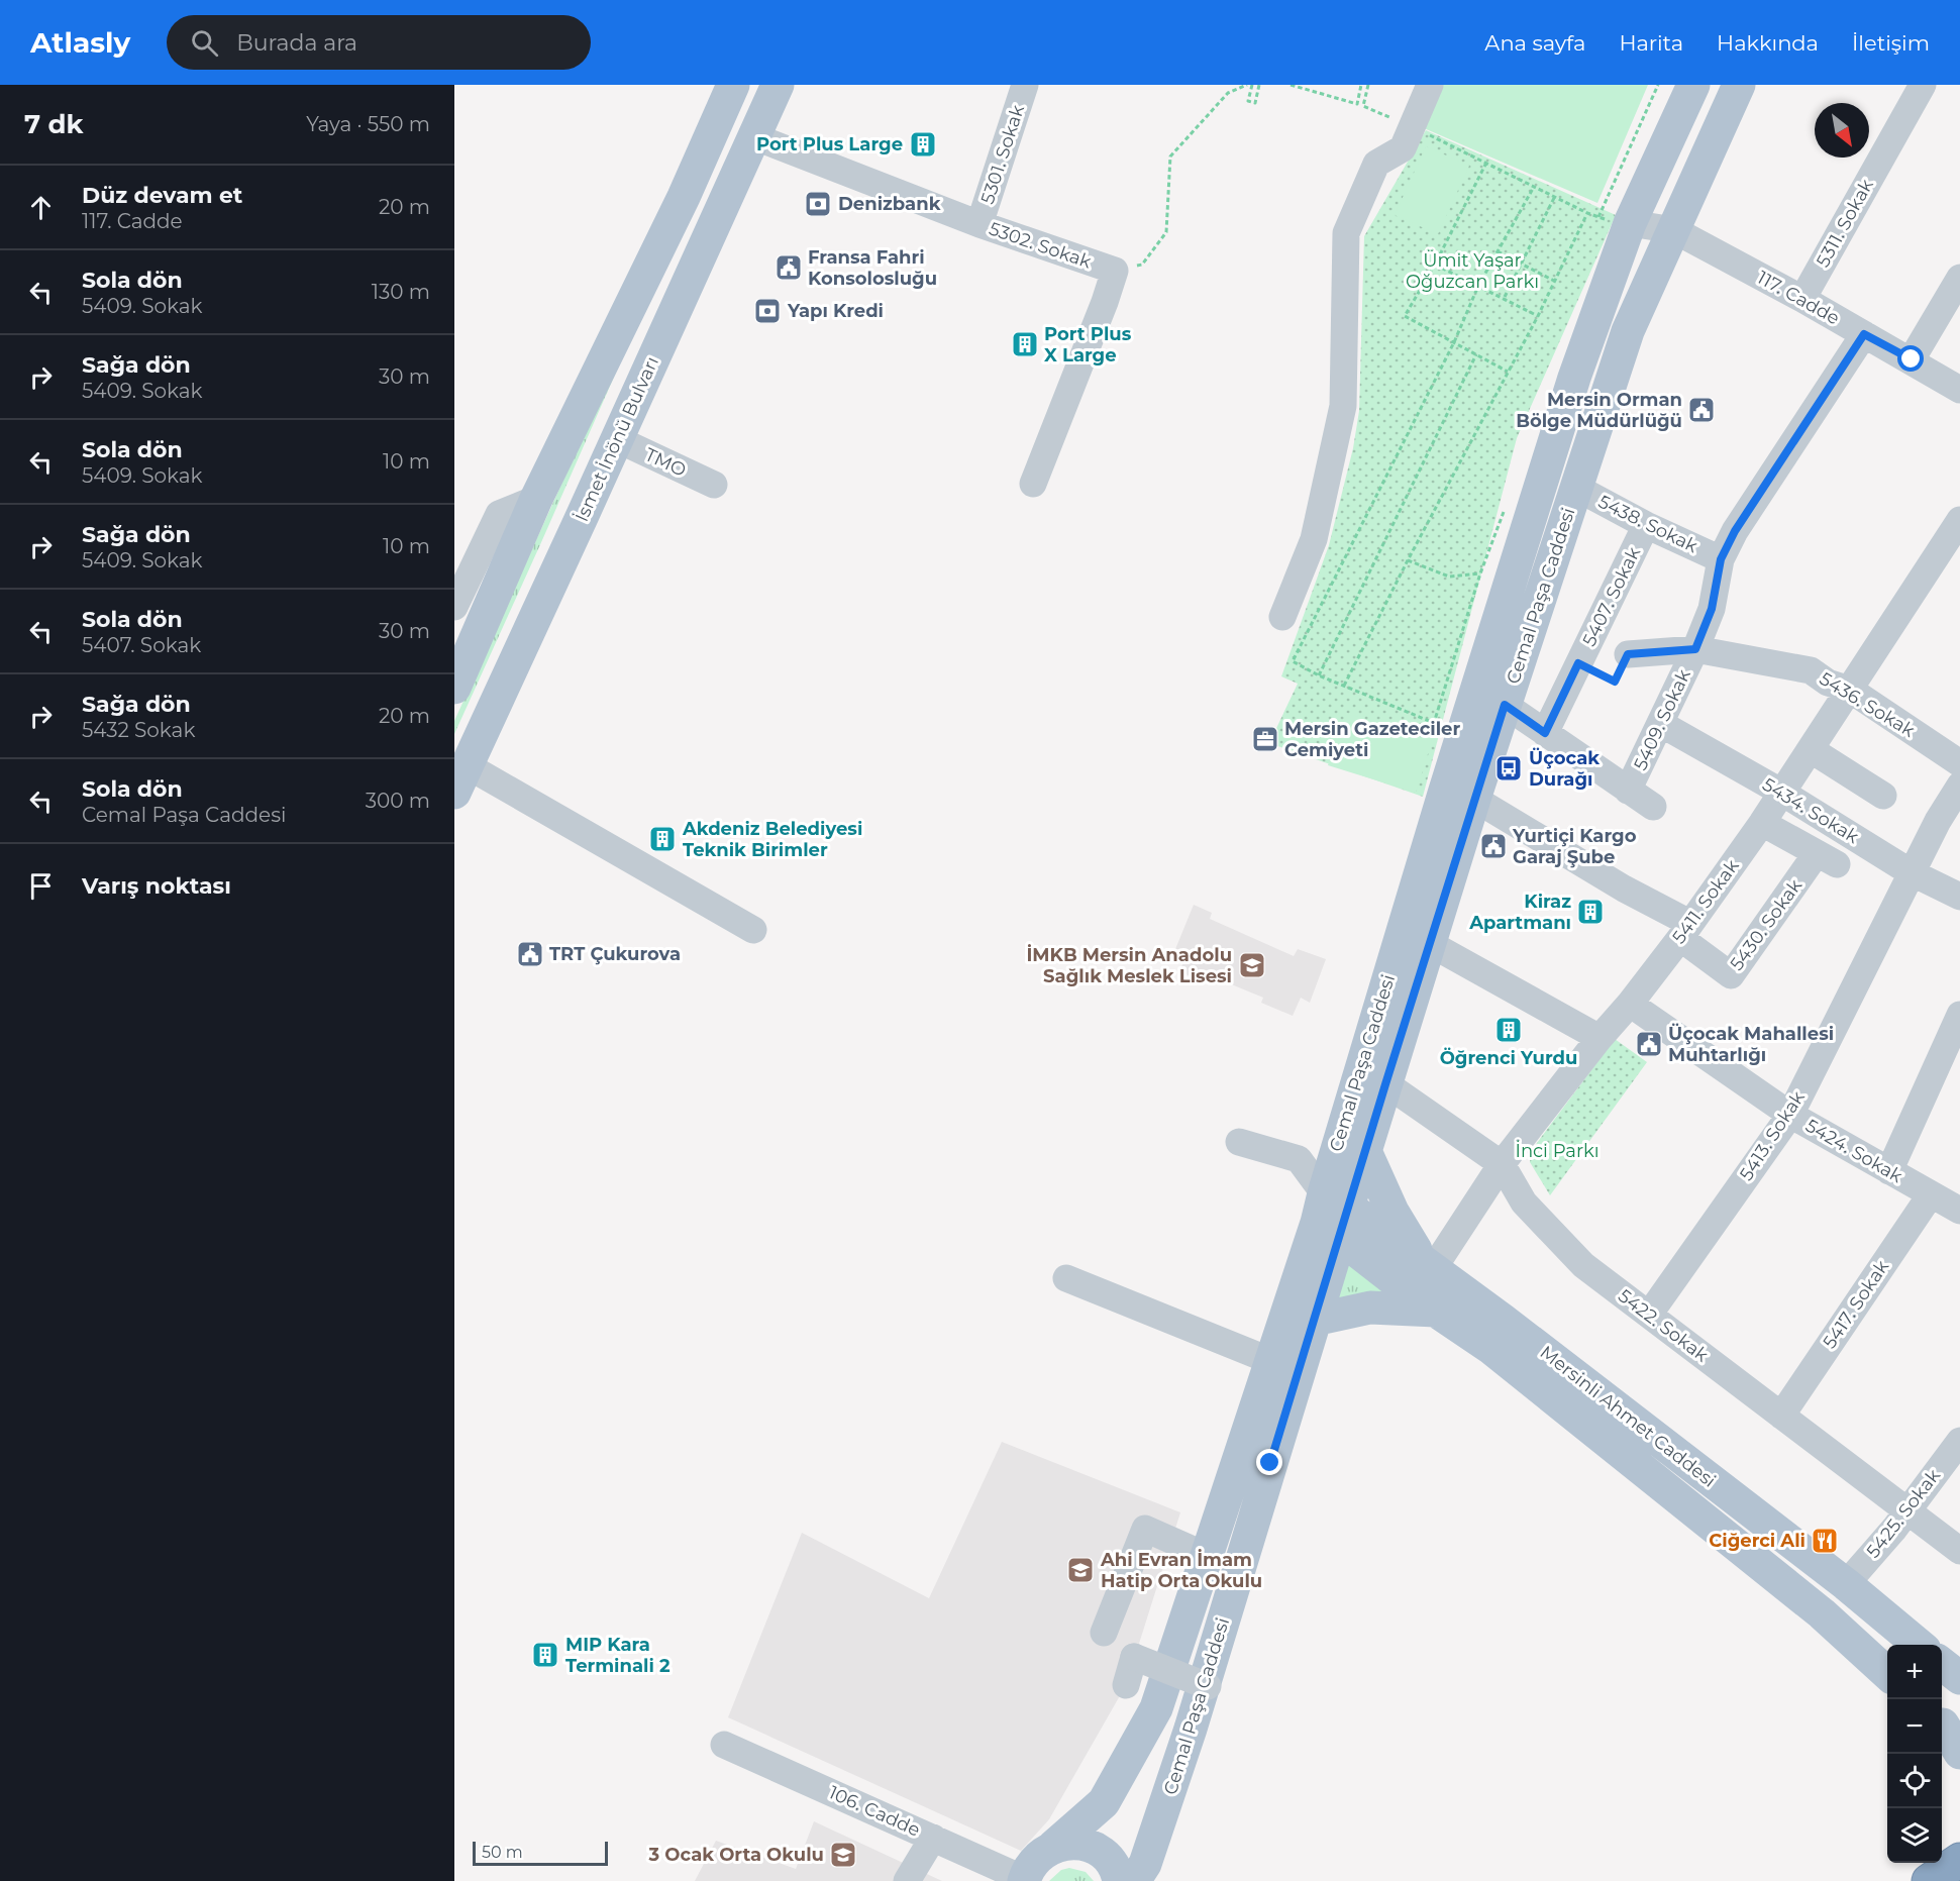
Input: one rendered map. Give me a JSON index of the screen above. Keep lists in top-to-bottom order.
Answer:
{
  "streets": {
    "main road": ["İsmet İnönü Bulvarı", "Cemal Paşa Caddesi", "Mersinli Ahmet Caddesi"],
    "street": [
      "5301. Sokak",
      "5311. Sokak",
      "5302. Sokak",
      "117. Cadde",
      "TMO",
      "5438. Sokak",
      "5407. Sokak",
      "5436. Sokak",
      "5409. Sokak",
      "5434. Sokak",
      "5411. Sokak",
      "5430. Sokak",
      "5413. Sokak",
      "5424. Sokak",
      "5417. Sokak",
      "5422. Sokak",
      "5425. Sokak",
      "106. Cadde"
    ]
  },
  "crossings": [
    ["5301. Sokak", "5302. Sokak"],
    ["5311. Sokak", "117. Cadde"],
    ["5302. Sokak", "İsmet İnönü Bulvarı"],
    ["117. Cadde", "Cemal Paşa Caddesi"],
    ["117. Cadde", "5409. Sokak"],
    ["İsmet İnönü Bulvarı", "TMO"],
    ["5438. Sokak", "Cemal Paşa Caddesi"],
    ["5438. Sokak", "5407. Sokak"],
    ["5438. Sokak", "5409. Sokak"],
    ["Cemal Paşa Caddesi", "5422. Sokak"],
    ["Cemal Paşa Caddesi", "Mersinli Ahmet Caddesi"],
    ["Cemal Paşa Caddesi", "106. Cadde"],
    ["5436. Sokak", "5409. Sokak"],
    ["5436. Sokak", "5411. Sokak"],
    ["5409. Sokak", "5434. Sokak"],
    ["5434. Sokak", "5411. Sokak"],
    ["5434. Sokak", "5413. Sokak"],
    ["5411. Sokak", "5430. Sokak"],
    ["5411. Sokak", "5424. Sokak"],
    ["5411. Sokak", "5422. Sokak"],
    ["5411. Sokak", "Mersinli Ahmet Caddesi"],
    ["5413. Sokak", "5424. Sokak"],
    ["5413. Sokak", "5422. Sokak"],
    ["5424. Sokak", "5417. Sokak"],
    ["5417. Sokak", "5422. Sokak"],
    ["5422. Sokak", "5425. Sokak"],
    ["Mersinli Ahmet Caddesi", "5425. Sokak"]
  ],
  "parks": ["Ümit Yaşar Oğuzcan Parkı", "İnci Parkı"],
  "places": {
    "building": [
      "Port Plus Large",
      "Port Plus X Large",
      "Akdeniz Belediyesi Teknik Birimler",
      "Kiraz Apartmanı",
      "Öğrenci Yurdu",
      "MIP Kara Terminali 2"
    ],
    "bank": ["Denizbank", "Yapı Kredi"],
    "public building": [
      "Fransa Fahri Konsolosluğu",
      "Mersin Orman Bölge Müdürlüğü",
      "Yurtiçi Kargo Garaj Şube",
      "TRT Çukurova",
      "Üçocak Mahallesi Muhtarlığı"
    ],
    "office": ["Mersin Gazeteciler Cemiyeti"],
    "bus stop": ["Üçocak Durağı"],
    "school or university": ["İMKB Mersin Anadolu Sağlık Meslek Lisesi", "Ahi Evran İmam Hatip Orta Okulu", "3 Ocak Orta Okulu"],
    "restaurant": ["Ciğerci Ali"]
  },
  "scale_bar": "50 m",
  "north": "bottom right",
  "page": {
    "header": "Atlasly",
    "search": "Burada ara",
    "nav": [
      "Ana sayfa",
      "Harita",
      "Hakkında",
      "İletişim"
    ],
    "heading": ["7 dk", "Yaya · 550 m"],
    "list": [
      ["Düz devam et", "117. Cadde", "20 m"],
      ["Sola dön", "5409. Sokak", "130 m"],
      ["Sağa dön", "5409. Sokak", "30 m"],
      ["Sola dön", "5409. Sokak", "10 m"],
      ["Sağa dön", "5409. Sokak", "10 m"],
      ["Sola dön", "5407. Sokak", "30 m"],
      ["Sağa dön", "5432 Sokak", "20 m"],
      ["Sola dön", "Cemal Paşa Caddesi", "300 m"],
      "Varış noktası"
    ],
    "map_buttons": ["+", "−"],
    "scale": "50 m"
  }
}
